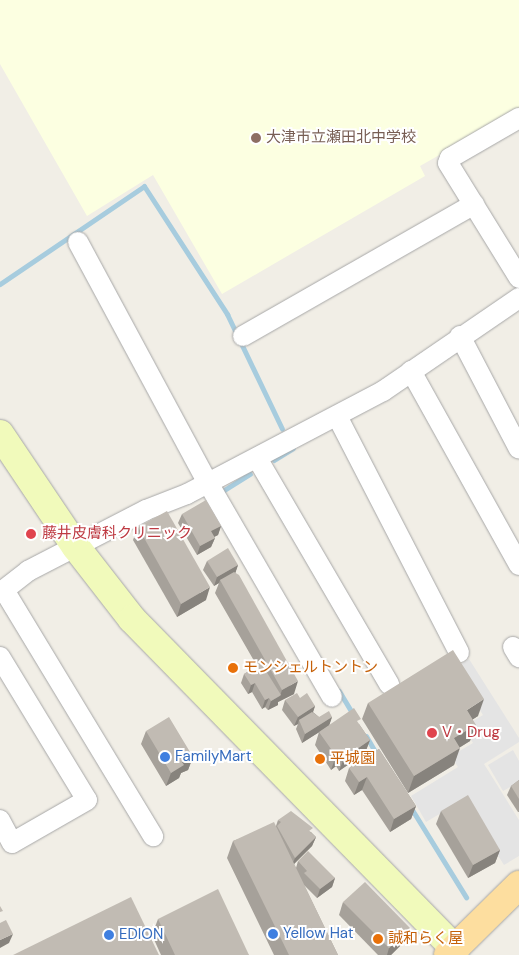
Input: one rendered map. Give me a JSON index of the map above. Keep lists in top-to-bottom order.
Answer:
{
  "places": [
    "大津市立瀬田北中学校",
    "藤井皮膚科クリニック",
    "モンシェルトントン",
    "V・Drug",
    "FamilyMart",
    "平城園",
    "Yellow Hat",
    "EDION",
    "誠和らく屋"
  ]
}
